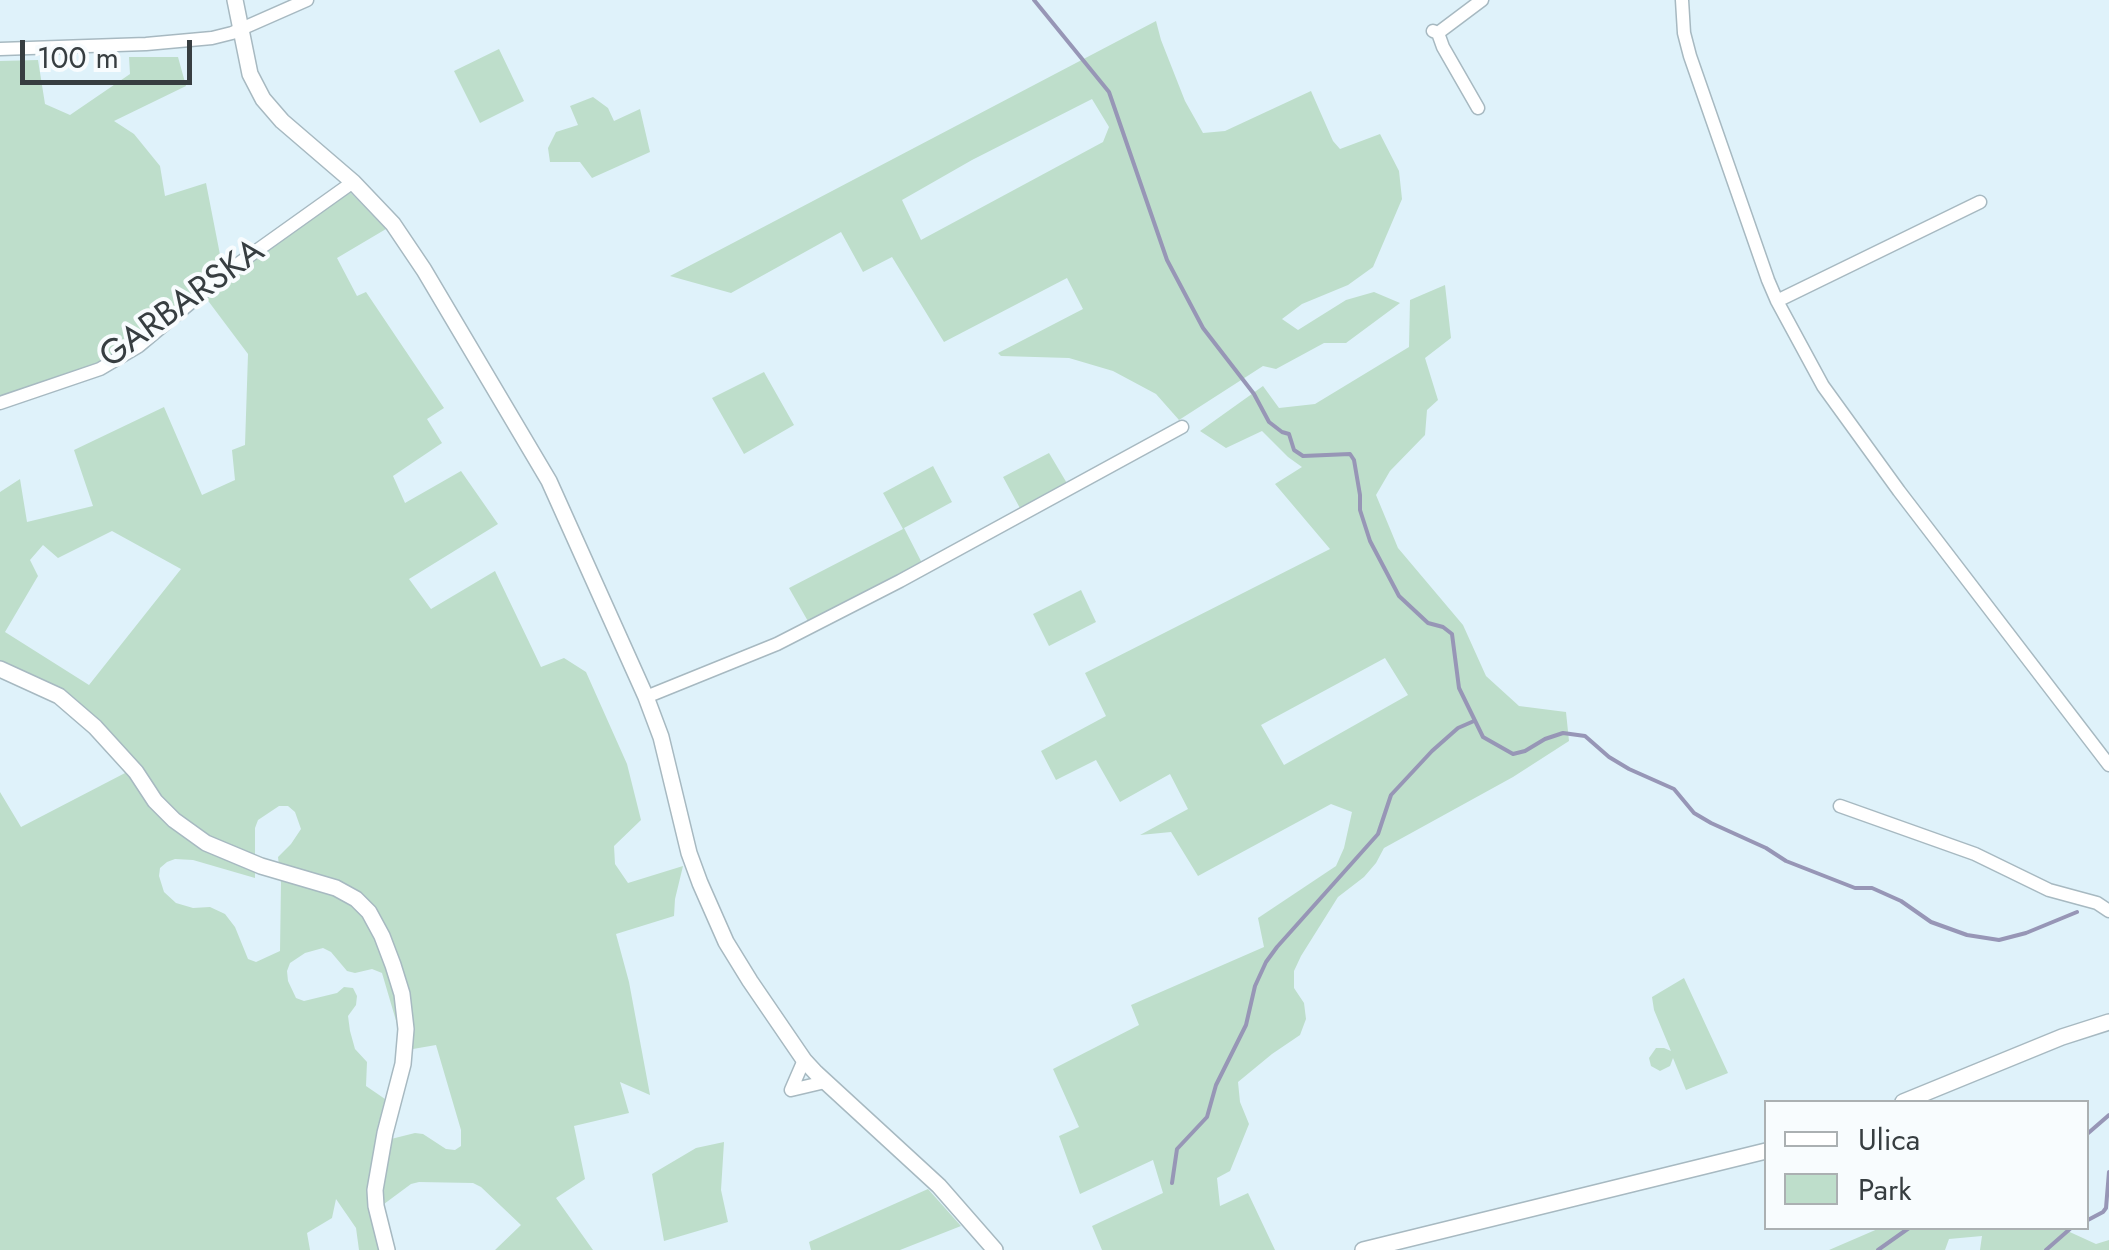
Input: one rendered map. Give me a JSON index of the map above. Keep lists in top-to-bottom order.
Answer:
{
  "streets": {
    "street": ["GARBARSKA"]
  },
  "legend": ["Ulica", "Park"],
  "scale_bar": "100 m"
}
